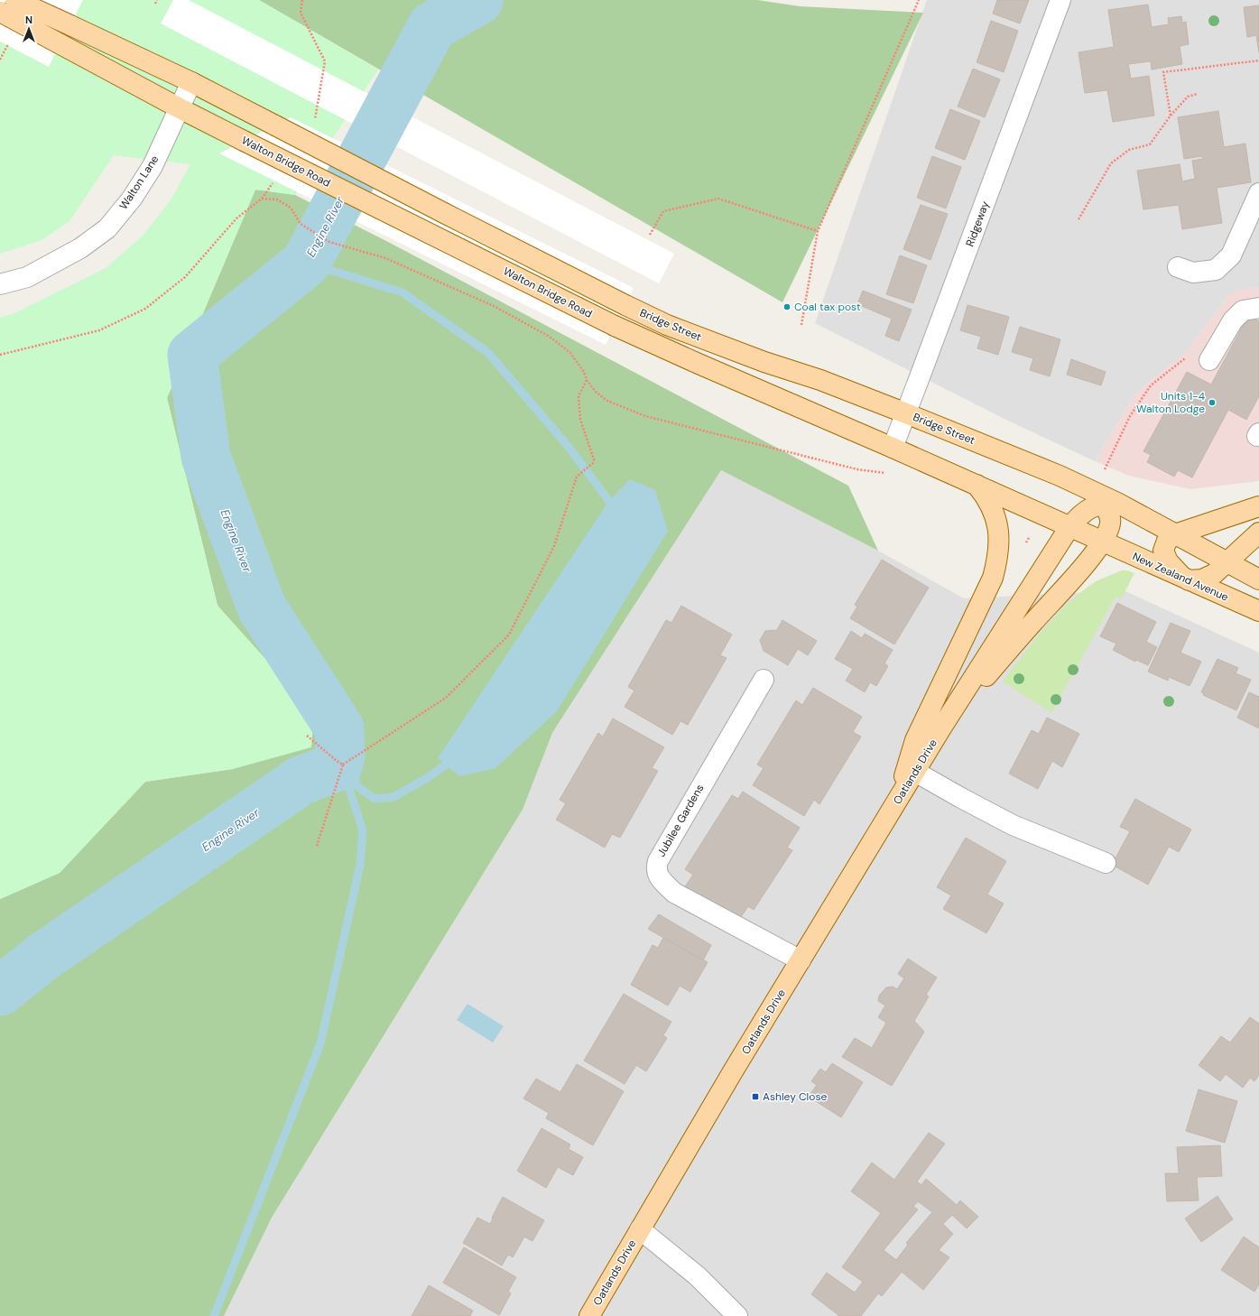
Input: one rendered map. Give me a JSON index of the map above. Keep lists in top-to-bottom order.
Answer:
{
  "streets": {
    "main road": [
      "Walton Bridge Road",
      "Bridge Street",
      "New Zealand Avenue",
      "Oatlands Drive"
    ],
    "street": ["Walton Lane", "Ridgeway", "Jubilee Gardens"]
  },
  "crossings": [
    ["Walton Bridge Road", "Walton Lane"],
    ["Walton Bridge Road", "Ridgeway"],
    ["Walton Lane", "Bridge Street"],
    ["Ridgeway", "Bridge Street"],
    ["Bridge Street", "Oatlands Drive"],
    ["New Zealand Avenue", "Oatlands Drive"],
    ["Oatlands Drive", "Jubilee Gardens"]
  ],
  "water": ["Engine River"],
  "places": {
    "other": ["Coal tax post", "Units 1-4 Walton Lodge"],
    "transit": ["Ashley Close"]
  },
  "north": "top"
}
